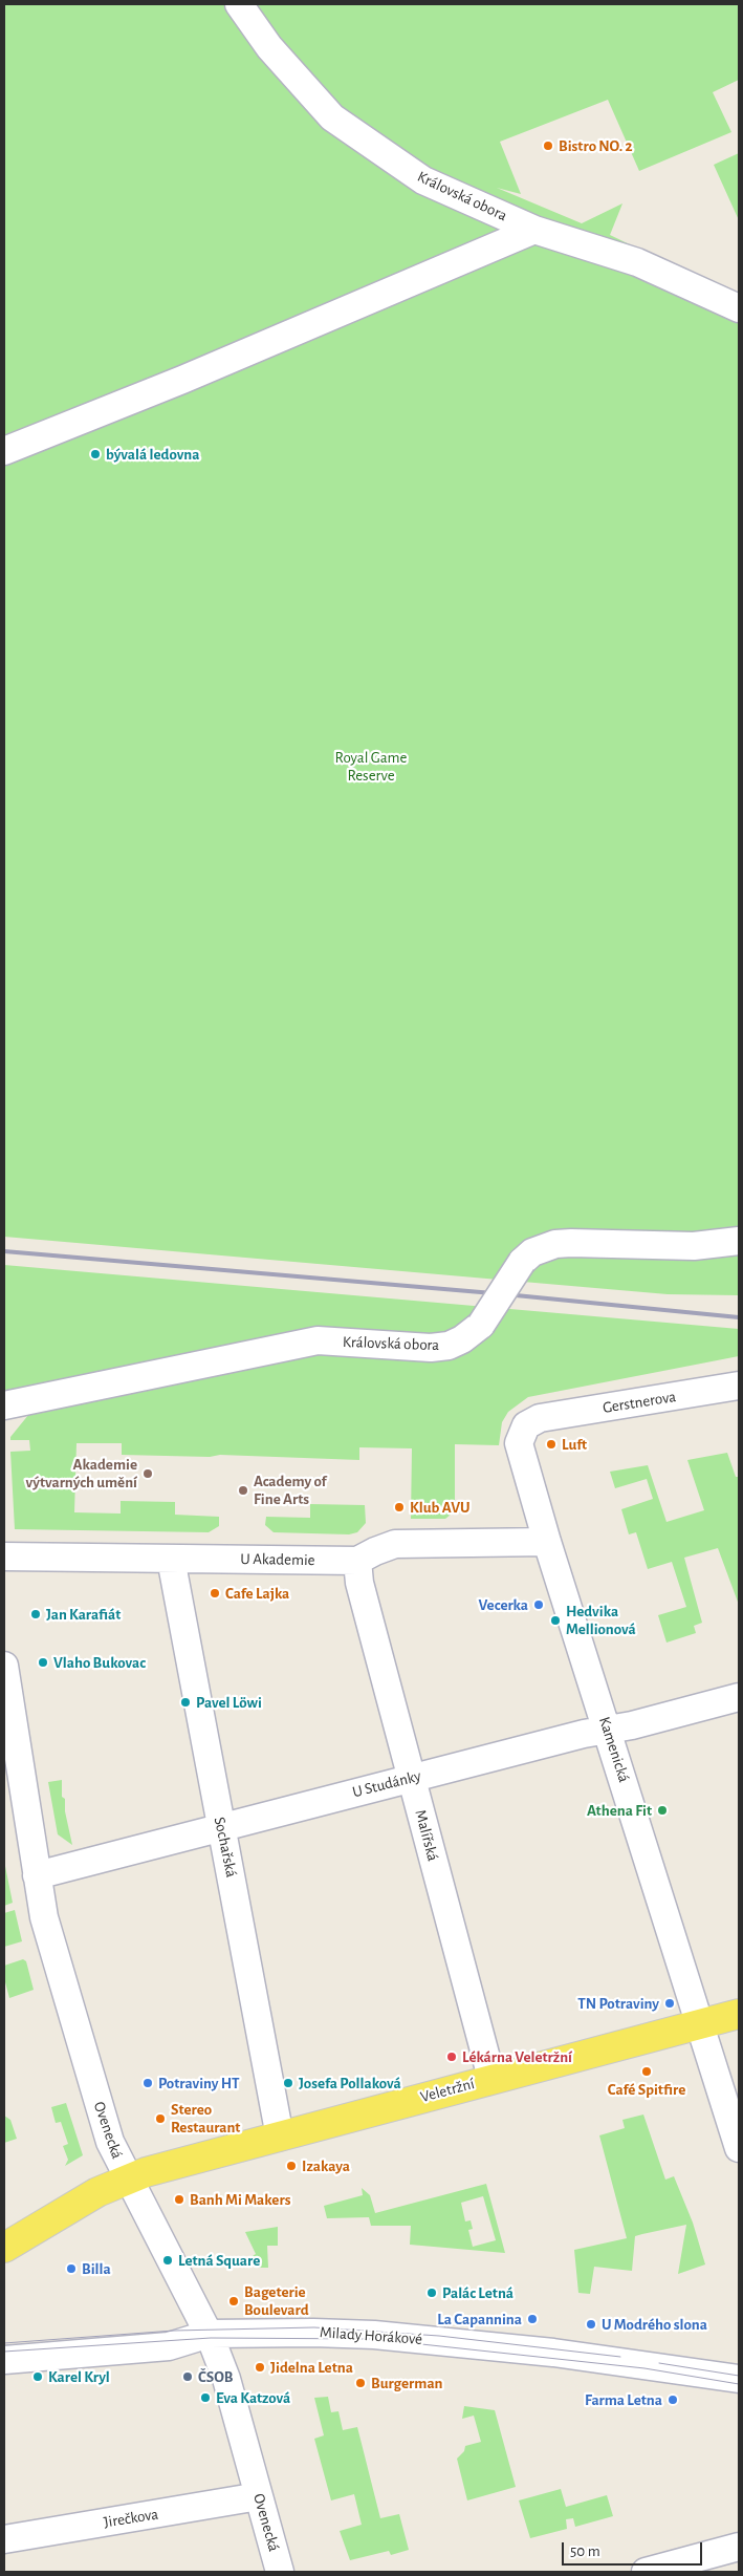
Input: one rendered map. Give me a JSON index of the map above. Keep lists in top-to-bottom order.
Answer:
{
  "streets": {
    "main road": ["Veletržní"],
    "street": [
      "Královská obora",
      "Gerstnerova",
      "U Akademie",
      "Kamenická",
      "U Studánky",
      "Malířská",
      "Sochařská",
      "Ovenecká",
      "Milady Horákové",
      "Jirečkova"
    ]
  },
  "crossings": [
    ["Gerstnerova", "Kamenická"],
    ["U Akademie", "Kamenická"],
    ["U Akademie", "Malířská"],
    ["U Akademie", "Sochařská"],
    ["Kamenická", "U Studánky"],
    ["Kamenická", "Veletržní"],
    ["U Studánky", "Malířská"],
    ["U Studánky", "Sochařská"],
    ["U Studánky", "Ovenecká"],
    ["Malířská", "Veletržní"],
    ["Sochařská", "Veletržní"],
    ["Veletržní", "Ovenecká"],
    ["Ovenecká", "Milady Horákové"],
    ["Ovenecká", "Jirečkova"]
  ],
  "parks": ["Royal Game Reserve"],
  "places": [
    "Bistro NO. 2",
    "bývalá ledovna",
    "Luft",
    "Akademie výtvarných umění",
    "Academy of Fine Arts",
    "Klub AVU",
    "Cafe Lajka",
    "Vecerka",
    "Jan Karafiát",
    "Hedvika Mellionová",
    "Vlaho Bukovac",
    "Pavel Löwi",
    "Athena Fit",
    "TN Potraviny",
    "Lékárna Veletržní",
    "Café Spitfire",
    "Potraviny HT",
    "Josefa Pollaková",
    "Stereo Restaurant",
    "Izakaya",
    "Banh Mi Makers",
    "Letná Square",
    "Billa",
    "Palác Letná",
    "Bageterie Boulevard",
    "La Capannina",
    "U Modrého slona",
    "Jidelna Letna",
    "Karel Kryl",
    "ČSOB",
    "Burgerman",
    "Eva Katzová",
    "Farma Letna"
  ],
  "scale_bar": "50 m"
}
